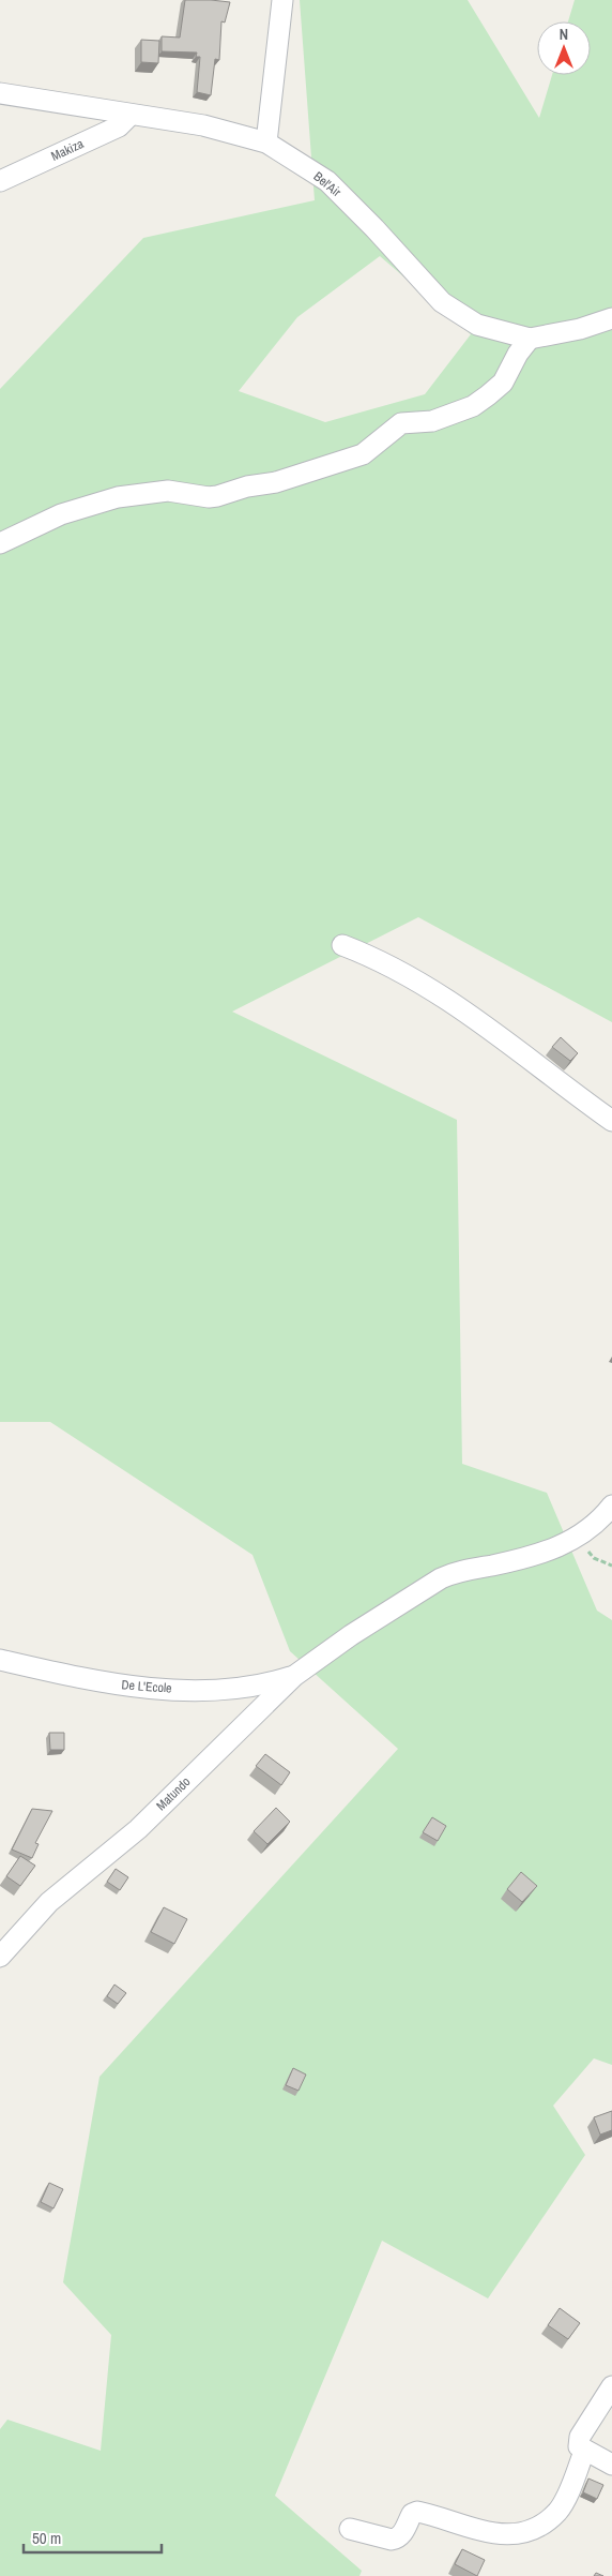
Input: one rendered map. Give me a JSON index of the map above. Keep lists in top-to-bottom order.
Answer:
{
  "streets": {
    "street": [
      "Makiza",
      "Bel'Air",
      "De L'Ecole",
      "Matundo"
    ]
  },
  "crossings": [
    ["Makiza", "Bel'Air"],
    ["De L'Ecole", "Matundo"]
  ],
  "scale_bar": "50 m",
  "north": "top"
}
